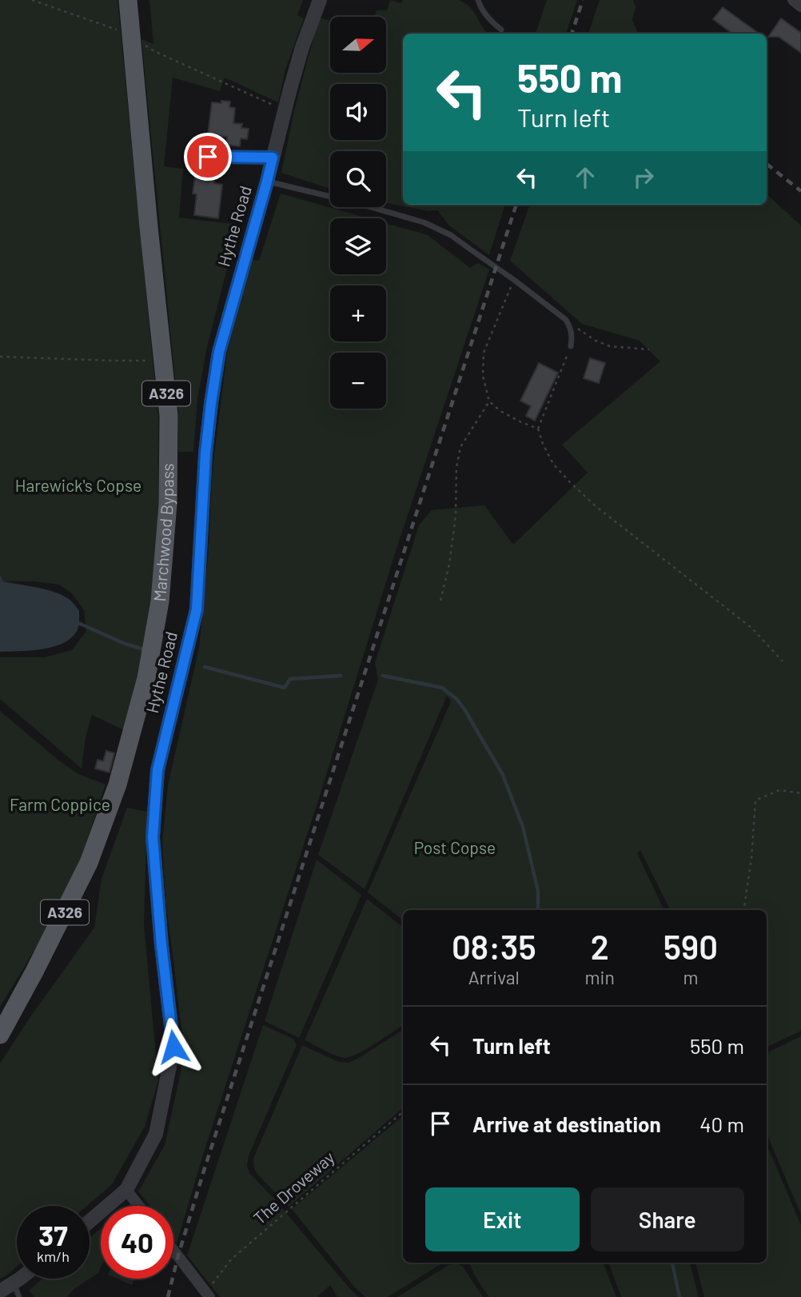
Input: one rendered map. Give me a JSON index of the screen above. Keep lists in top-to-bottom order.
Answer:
{
  "streets": {
    "main road": ["A326", "Marchwood Bypass"],
    "street": ["Hythe Road"],
    "path": ["The Droveway"]
  },
  "parks": ["Harewick's Copse", "Farm Coppice", "Post Copse"],
  "north": "right",
  "page": {
    "map_buttons": ["+", "−"],
    "turn": ["550 m", "Turn left"],
    "eta": [
      "08:35",
      "Arrival",
      "2",
      "min",
      "590",
      "m"
    ],
    "list": [
      {
        "name": "Turn left",
        "value": "550 m"
      },
      {
        "name": "Arrive at destination",
        "value": "40 m"
      }
    ],
    "buttons": ["Exit", "Share"],
    "speed": "37 km/h",
    "limit": "40"
  }
}
